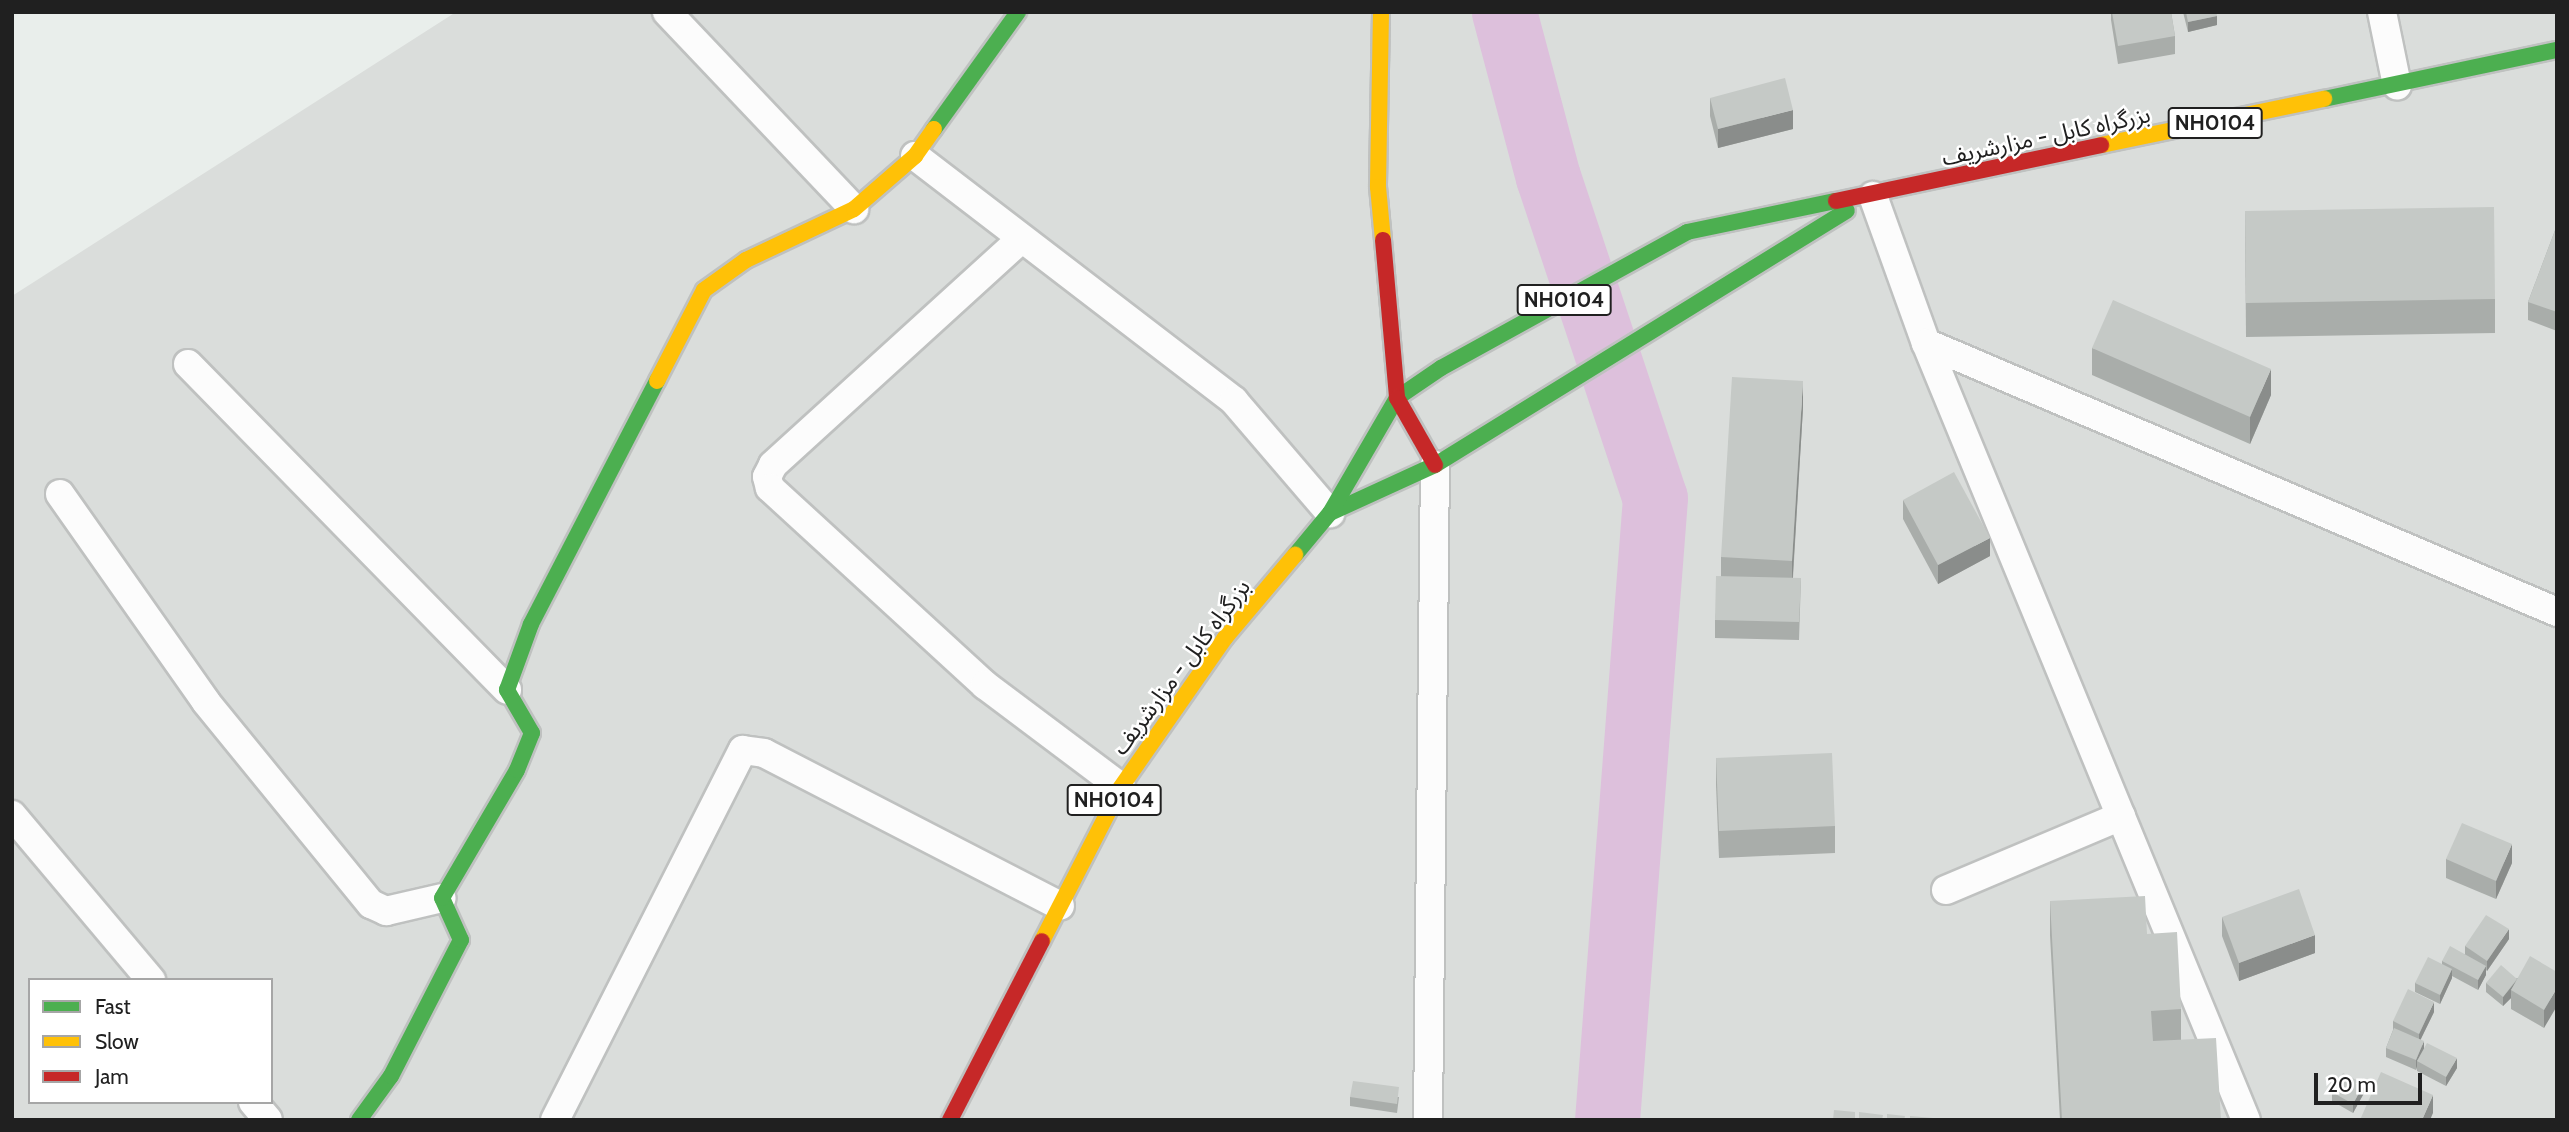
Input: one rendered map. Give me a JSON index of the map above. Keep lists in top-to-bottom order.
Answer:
{
  "streets": {
    "main road": ["NH0104", "بزرگراه کابل - مزارشریف"]
  },
  "legend": ["Fast", "Slow", "Jam"],
  "scale_bar": "20 m"
}
